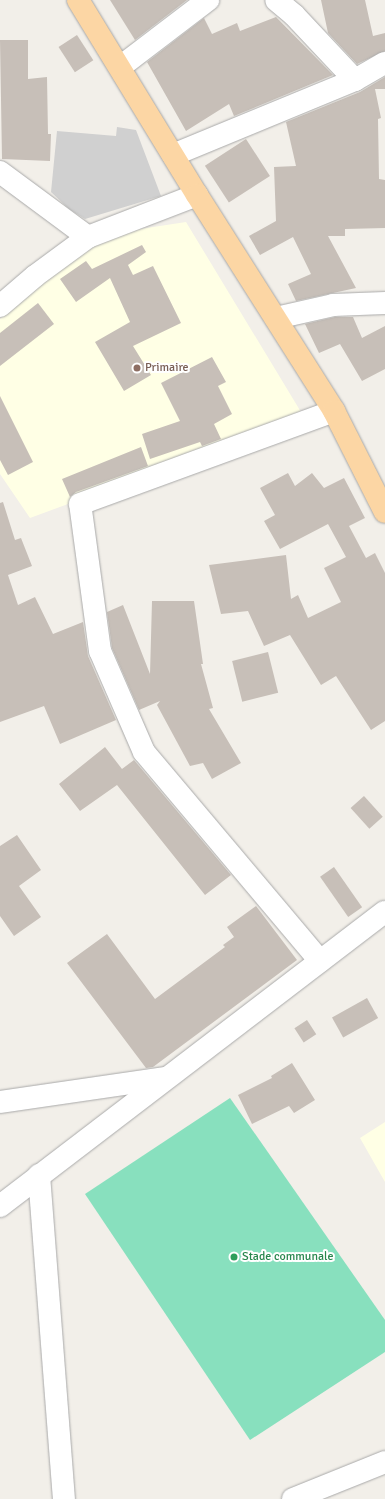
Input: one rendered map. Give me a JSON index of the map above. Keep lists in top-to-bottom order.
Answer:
{
  "places": ["Primaire", "Stade communale"]
}
